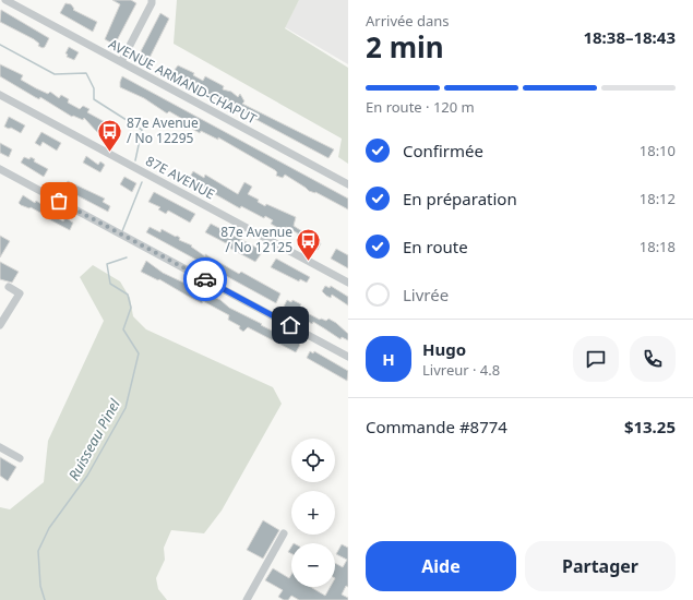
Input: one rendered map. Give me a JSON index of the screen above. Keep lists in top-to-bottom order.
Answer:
{
  "streets": {
    "street": ["AVENUE ARMAND-CHAPUT", "87E AVENUE"]
  },
  "water": ["Ruisseau Pinel"],
  "places": {
    "bus stop": ["87e Avenue / No 12295", "87e Avenue / No 12125"]
  },
  "page": {
    "heading": ["2 min", "Arrivée dans", "18:38–18:43"],
    "panel": [
      "Hugo",
      "Livreur · 4.8",
      "Commande #8774",
      "$13.25"
    ],
    "bar": "En route · 120 m",
    "list": [
      ["Confirmée", "18:10"],
      ["En préparation", "18:12"],
      ["En route", "18:18"],
      "Livrée"
    ],
    "round": "H",
    "map_buttons": ["+", "−"],
    "buttons": ["Aide", "Partager"]
  }
}
